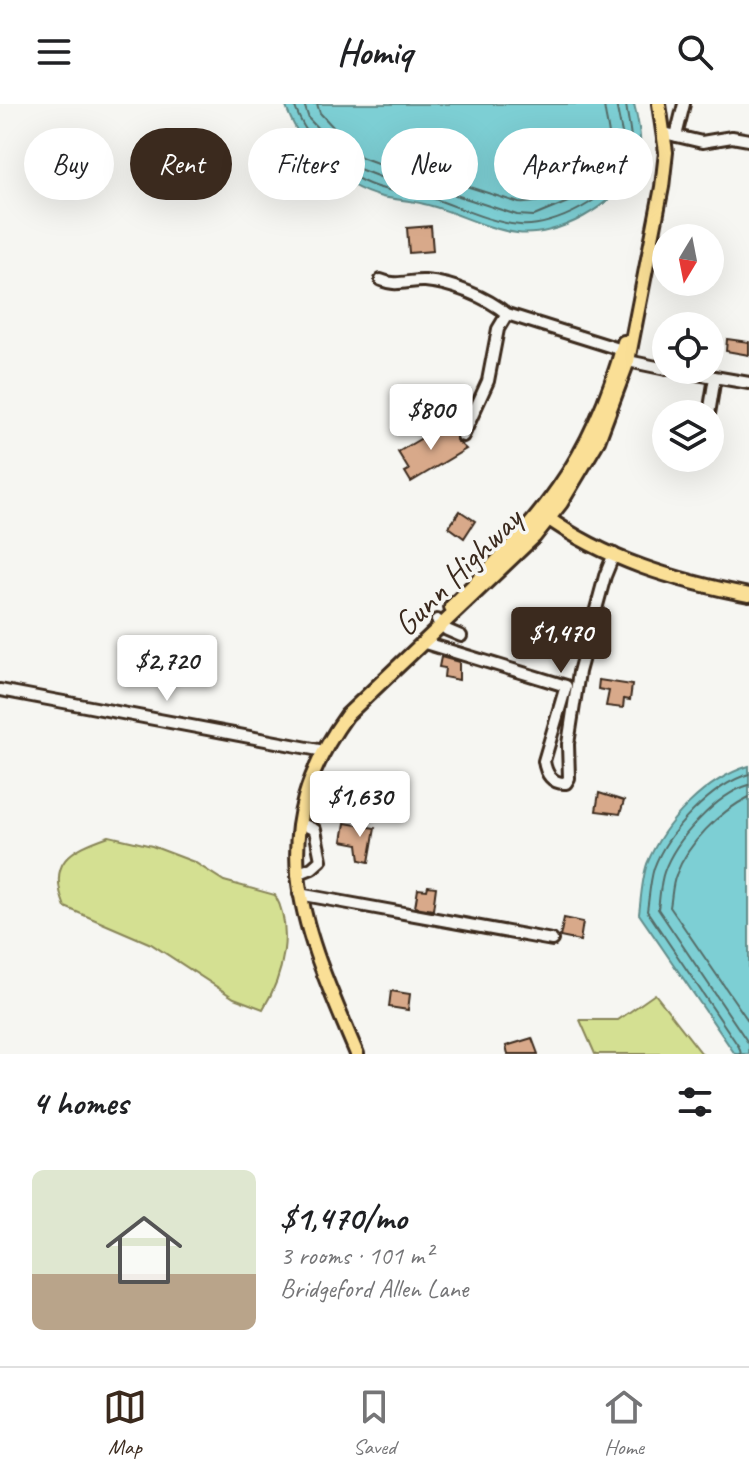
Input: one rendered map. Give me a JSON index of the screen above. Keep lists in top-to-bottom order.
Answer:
{
  "streets": {
    "main road": ["Gunn Highway"]
  },
  "north": "bottom",
  "page": {
    "header": "Homiq",
    "chip": [
      "Buy",
      "Rent",
      "Filters",
      "New",
      "Apartment"
    ],
    "price": [
      "$800",
      "$1,470",
      "$2,720",
      "$1,630"
    ],
    "heading": "4 homes",
    "list": [
      {
        "name": "$1,470/mo",
        "note": "3 rooms · 101 m² · Bridgeford Allen Lane"
      }
    ],
    "tabs": ["Map", "Saved", "Home"]
  }
}
